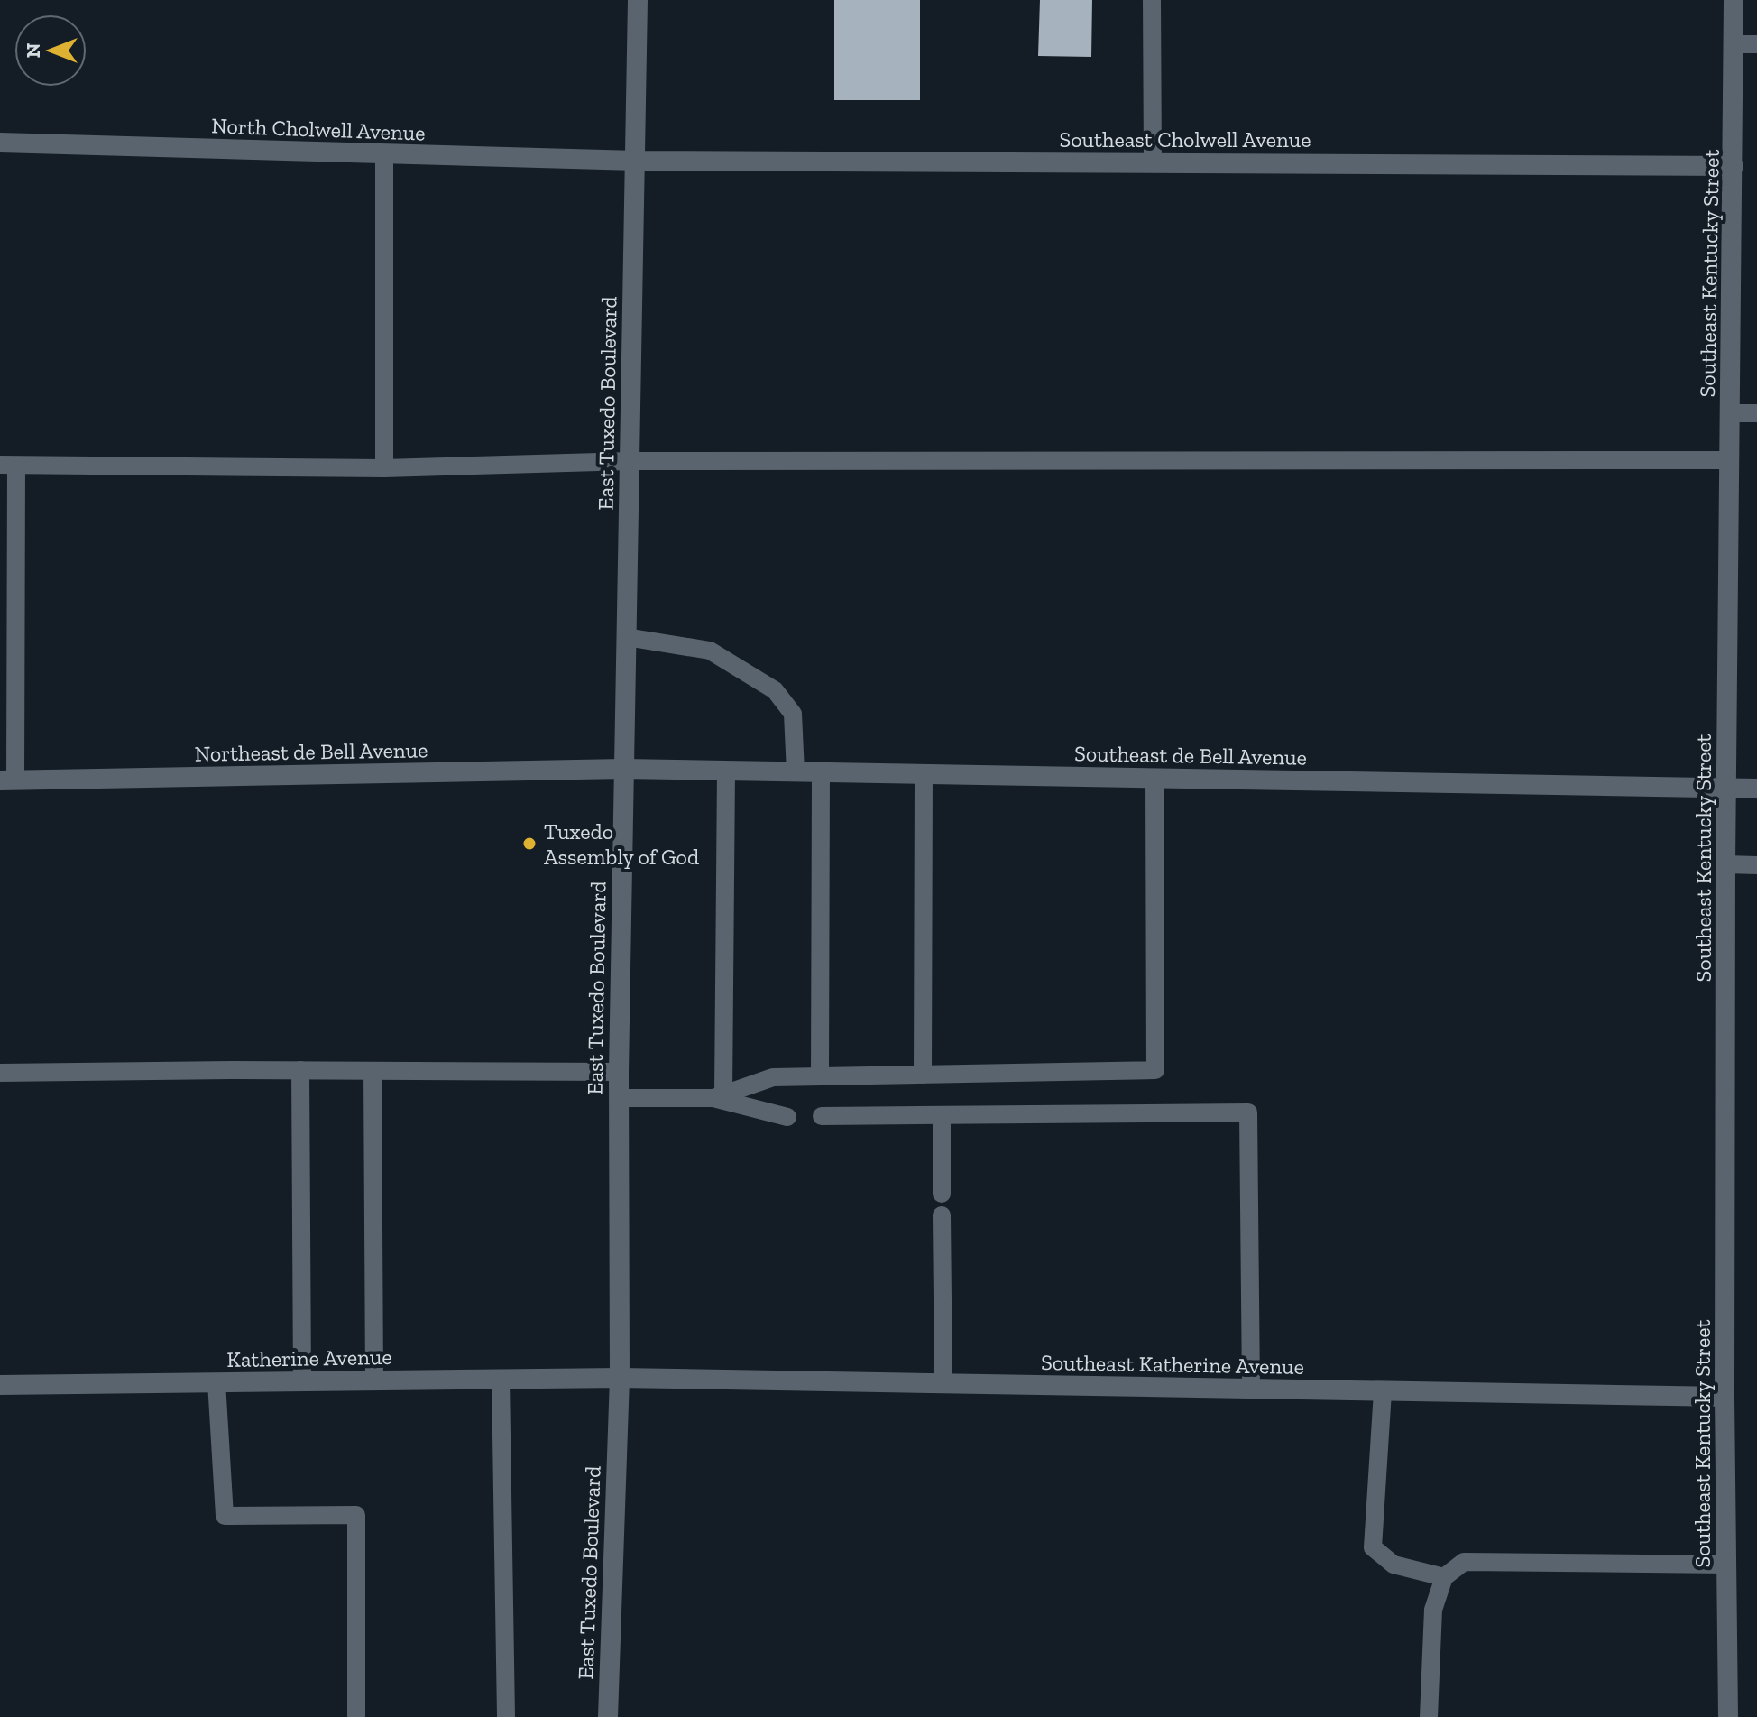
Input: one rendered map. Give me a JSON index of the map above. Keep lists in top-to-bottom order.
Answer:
{
  "streets": {
    "street": [
      "North Cholwell Avenue",
      "Southeast Cholwell Avenue",
      "Southeast Kentucky Street",
      "East Tuxedo Boulevard",
      "Northeast de Bell Avenue",
      "Southeast de Bell Avenue",
      "Katherine Avenue",
      "Southeast Katherine Avenue"
    ]
  },
  "crossings": [
    ["North Cholwell Avenue", "Southeast Cholwell Avenue"],
    ["North Cholwell Avenue", "East Tuxedo Boulevard"],
    ["Southeast Cholwell Avenue", "Southeast Kentucky Street"],
    ["Southeast Cholwell Avenue", "East Tuxedo Boulevard"],
    ["Southeast Kentucky Street", "Southeast de Bell Avenue"],
    ["Southeast Kentucky Street", "Southeast Katherine Avenue"],
    ["East Tuxedo Boulevard", "Northeast de Bell Avenue"],
    ["East Tuxedo Boulevard", "Southeast de Bell Avenue"],
    ["East Tuxedo Boulevard", "Katherine Avenue"],
    ["East Tuxedo Boulevard", "Southeast Katherine Avenue"],
    ["Northeast de Bell Avenue", "Southeast de Bell Avenue"],
    ["Katherine Avenue", "Southeast Katherine Avenue"]
  ],
  "places": ["Tuxedo Assembly of God"],
  "north": "left"
}
